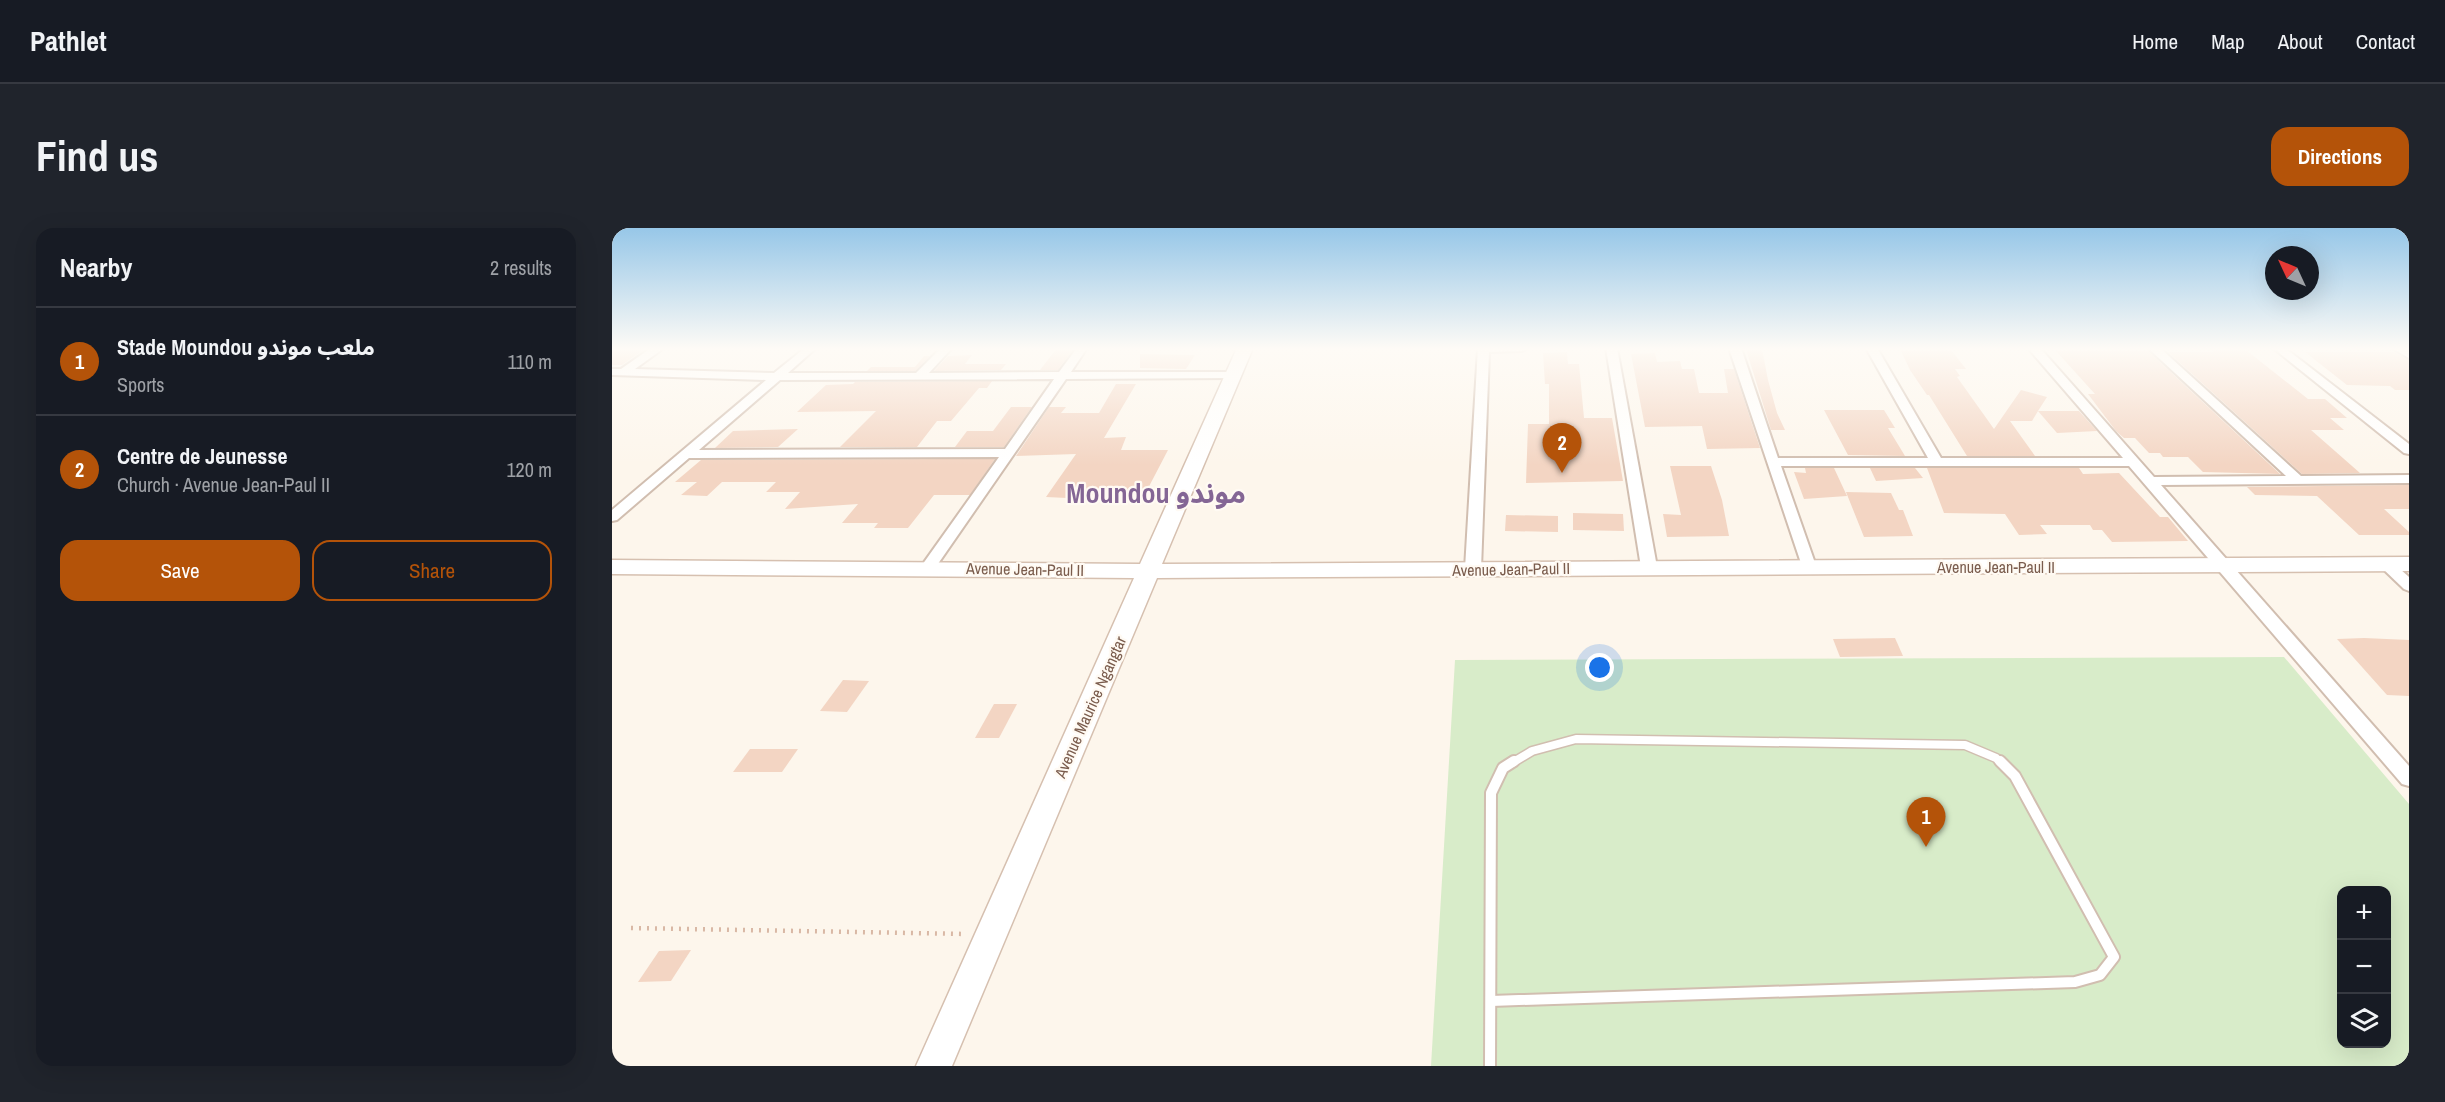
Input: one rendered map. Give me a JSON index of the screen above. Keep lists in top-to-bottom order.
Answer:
{
  "streets": {
    "street": ["Avenue Jean-Paul II", "Avenue Maurice Ngangtar"]
  },
  "crossings": [
    ["Avenue Jean-Paul II", "Avenue Maurice Ngangtar"]
  ],
  "districts": ["Moundou موندو"],
  "north": "top left",
  "page": {
    "header": "Pathlet",
    "nav": [
      "Home",
      "Map",
      "About",
      "Contact"
    ],
    "buttons": [
      "Directions",
      ["Save", "Share"]
    ],
    "title": "Find us",
    "heading": ["Nearby", "2 results"],
    "list": [
      {
        "mark": "1",
        "name": "Stade Moundou ملعب موندو",
        "note": "Sports",
        "value": "110 m"
      },
      {
        "mark": "2",
        "name": "Centre de Jeunesse",
        "note": "Church · Avenue Jean-Paul II",
        "value": "120 m"
      }
    ],
    "pins": ["2", "1"],
    "map_buttons": ["+", "−"]
  }
}
